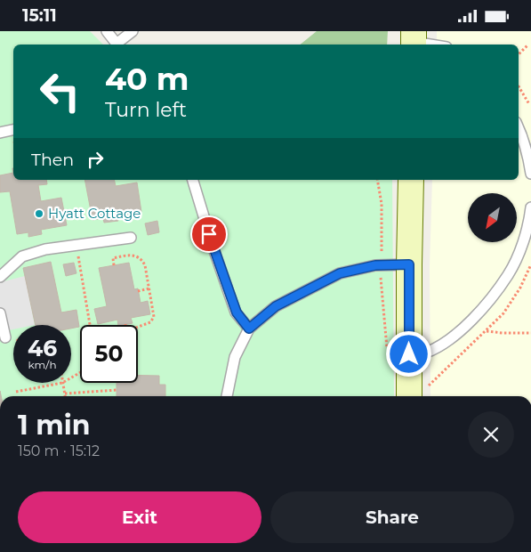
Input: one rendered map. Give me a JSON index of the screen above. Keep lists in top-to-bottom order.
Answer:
{
  "places": ["Hyatt Cottage"],
  "north": "bottom left",
  "page": {
    "status": "15:11",
    "turn": ["40 m", "Turn left"],
    "then": "Then",
    "speed": "46 km/h",
    "limit": "50",
    "heading": ["1 min", "150 m · 15:12"],
    "buttons": ["Exit", "Share"]
  }
}
